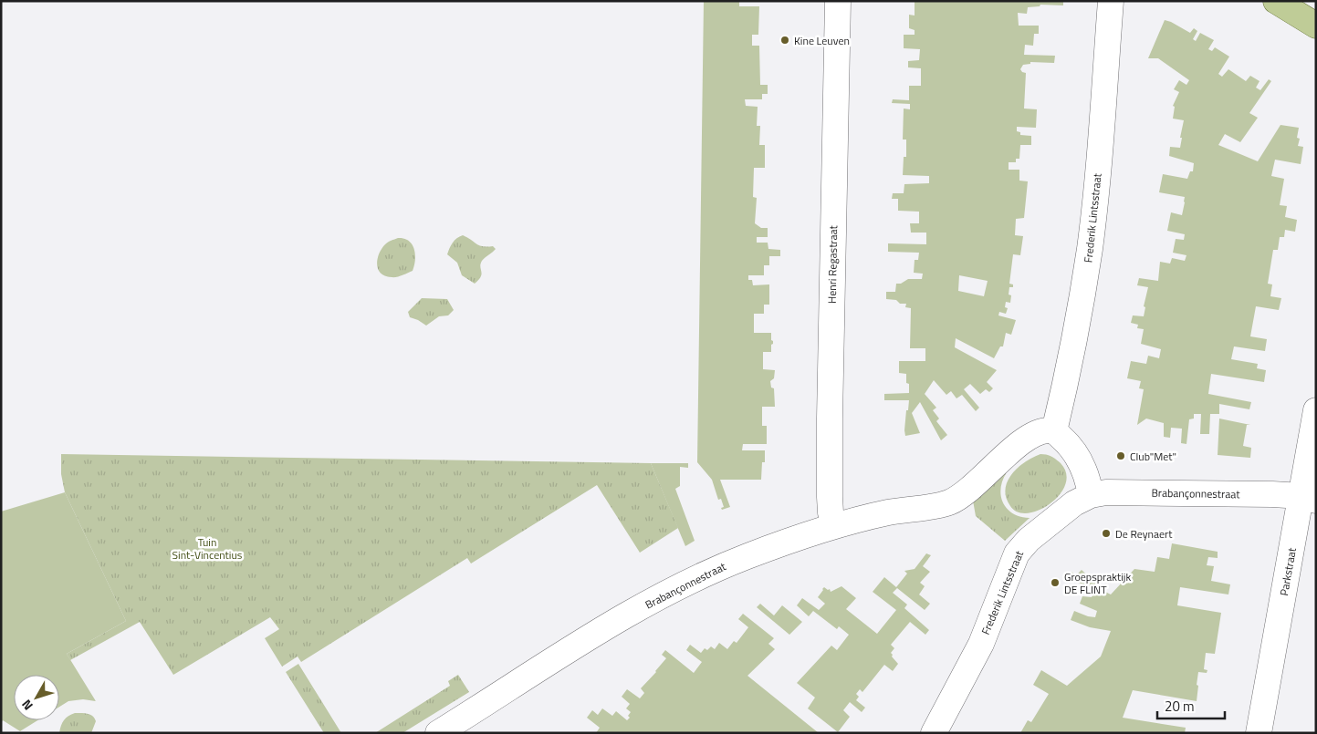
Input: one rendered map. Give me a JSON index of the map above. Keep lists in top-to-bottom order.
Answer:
{
  "streets": {
    "street": [
      "Frederik Lintsstraat",
      "Henri Regastraat",
      "Brabançonnestraat",
      "Parkstraat"
    ]
  },
  "crossings": [
    ["Frederik Lintsstraat", "Brabançonnestraat"],
    ["Henri Regastraat", "Brabançonnestraat"],
    ["Brabançonnestraat", "Parkstraat"]
  ],
  "parks": ["Tuin Sint-Vincentius"],
  "places": [
    "Kine Leuven",
    "Club\"Met\"",
    "De Reynaert",
    "Groepspraktijk DE FLINT"
  ],
  "scale_bar": "20 m",
  "north": "bottom left"
}
